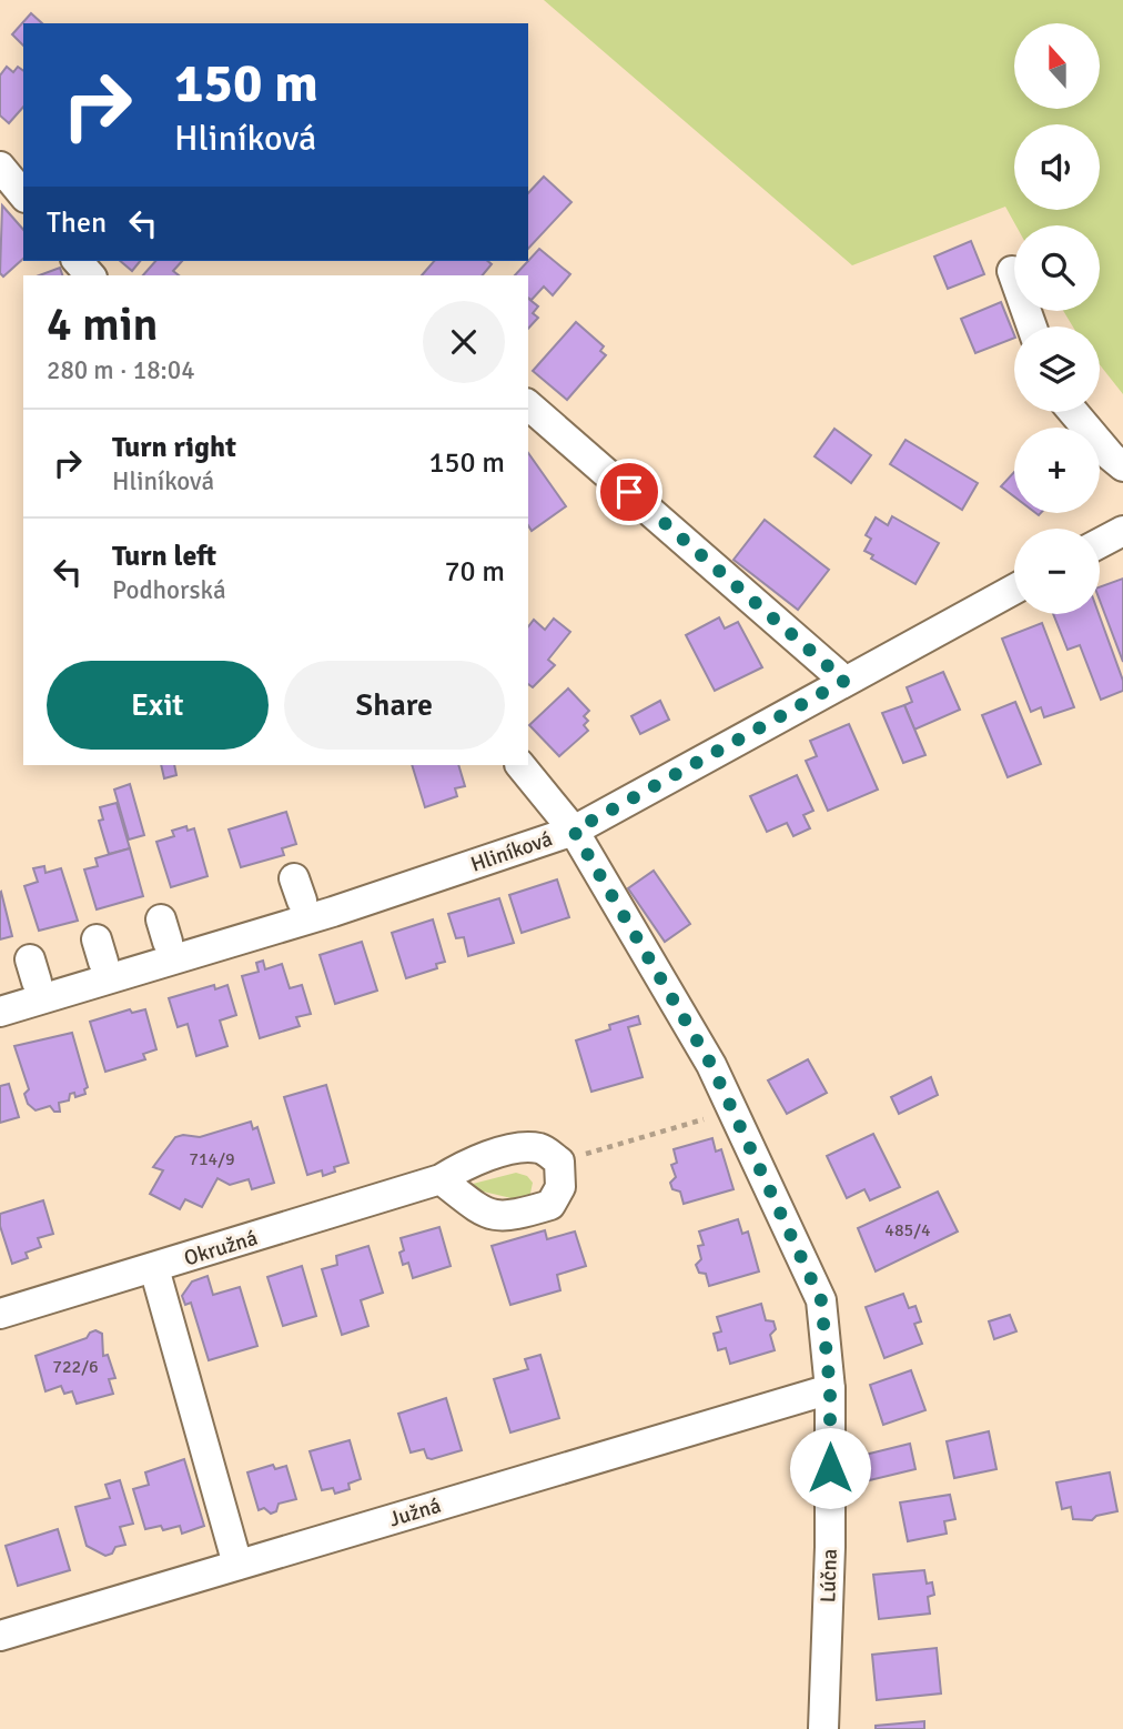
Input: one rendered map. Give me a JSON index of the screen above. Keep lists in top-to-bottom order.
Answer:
{
  "streets": {
    "street": [
      "Hliníková",
      "Okružná",
      "Južná",
      "Lúčna"
    ]
  },
  "crossings": [
    ["Hliníková", "Lúčna"],
    ["Južná", "Lúčna"]
  ],
  "house_numbers": ["714/9", "485/4", "722/6"],
  "north": "top",
  "page": {
    "map_buttons": ["+", "−"],
    "turn": ["150 m", "Hliníková"],
    "then": "Then",
    "heading": ["4 min", "280 m · 18:04"],
    "list": [
      {
        "name": "Turn right",
        "note": "Hliníková",
        "value": "150 m"
      },
      {
        "name": "Turn left",
        "note": "Podhorská",
        "value": "70 m"
      }
    ],
    "buttons": ["Exit", "Share"]
  }
}
